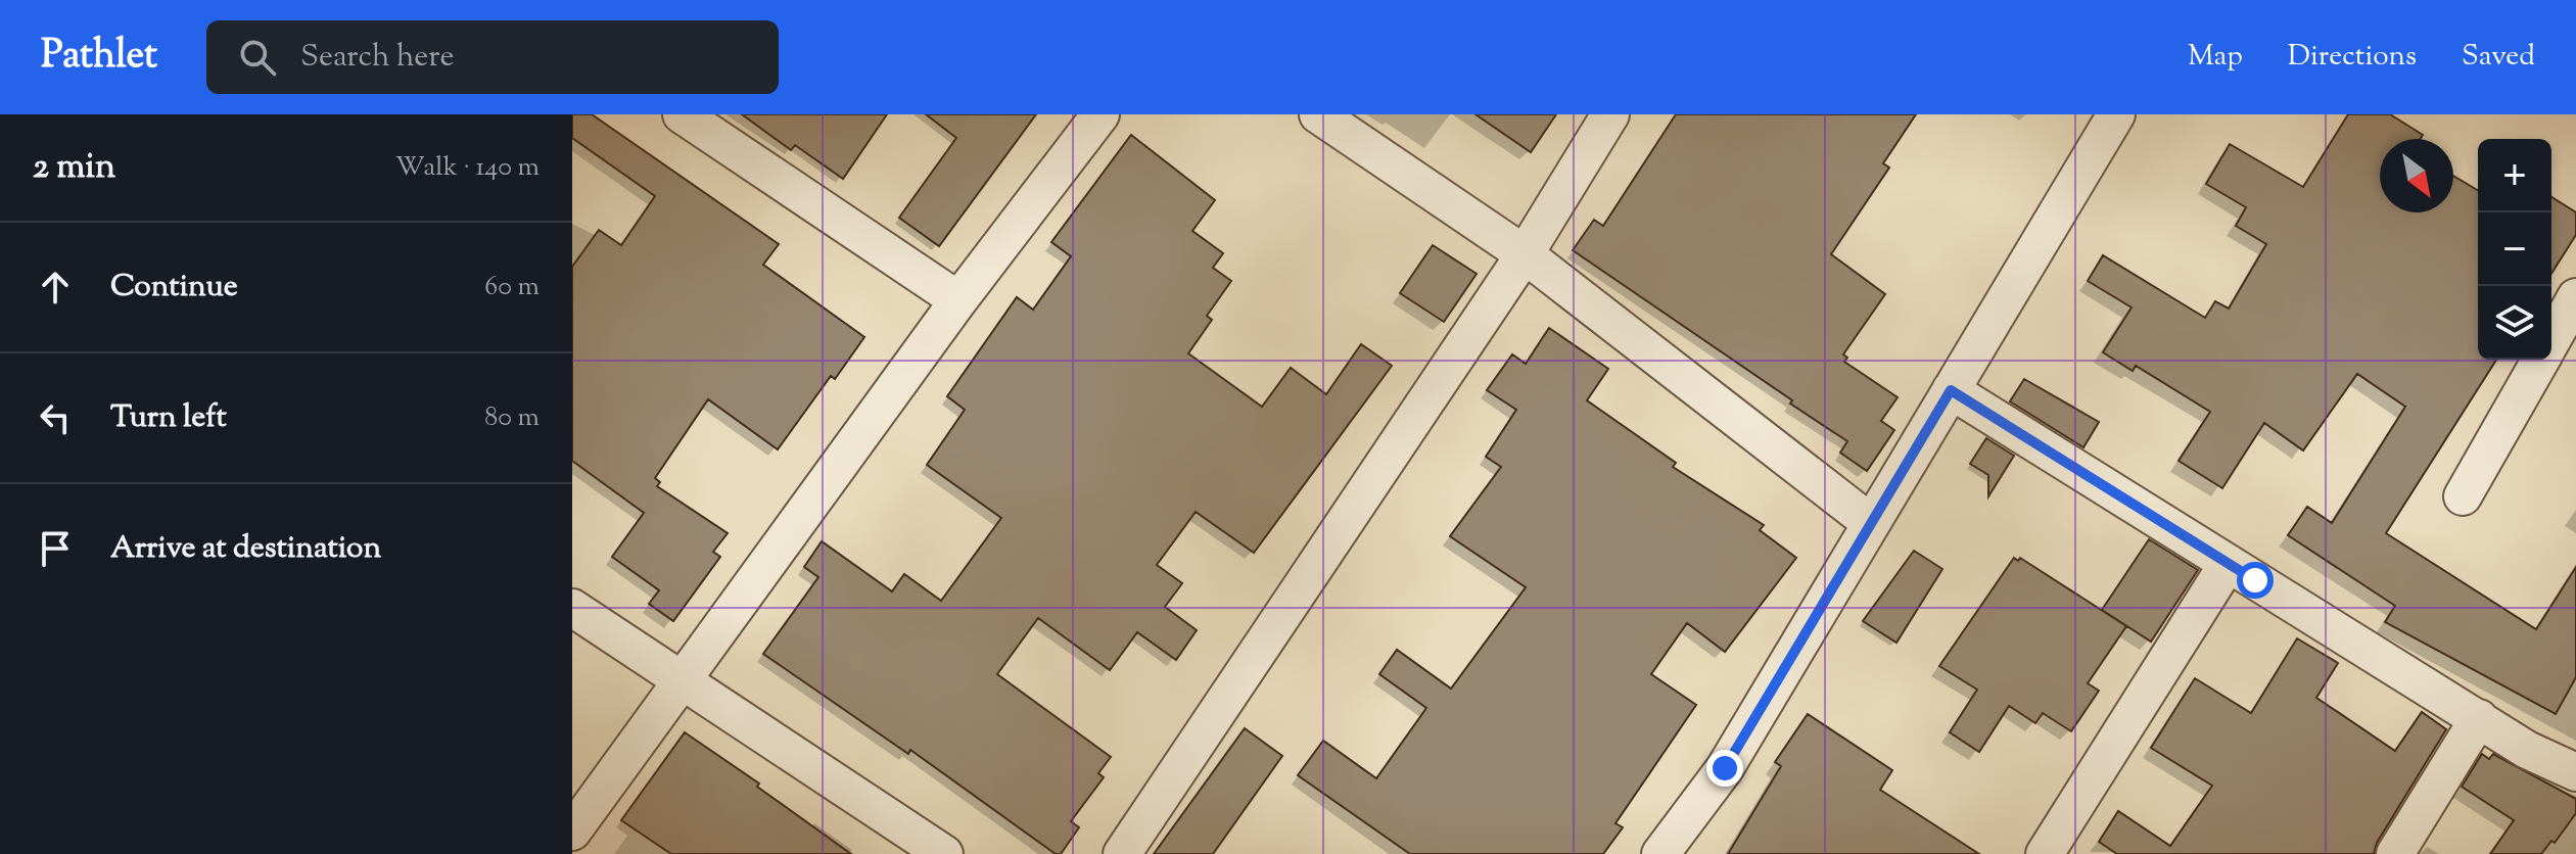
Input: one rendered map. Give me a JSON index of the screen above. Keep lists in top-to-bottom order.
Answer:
{
  "north": "bottom right",
  "page": {
    "header": "Pathlet",
    "search": "Search here",
    "nav": ["Map", "Directions", "Saved"],
    "heading": ["2 min", "Walk · 140 m"],
    "map_buttons": ["+", "−"],
    "list": [
      ["Continue", "60 m"],
      ["Turn left", "80 m"],
      "Arrive at destination"
    ]
  }
}
